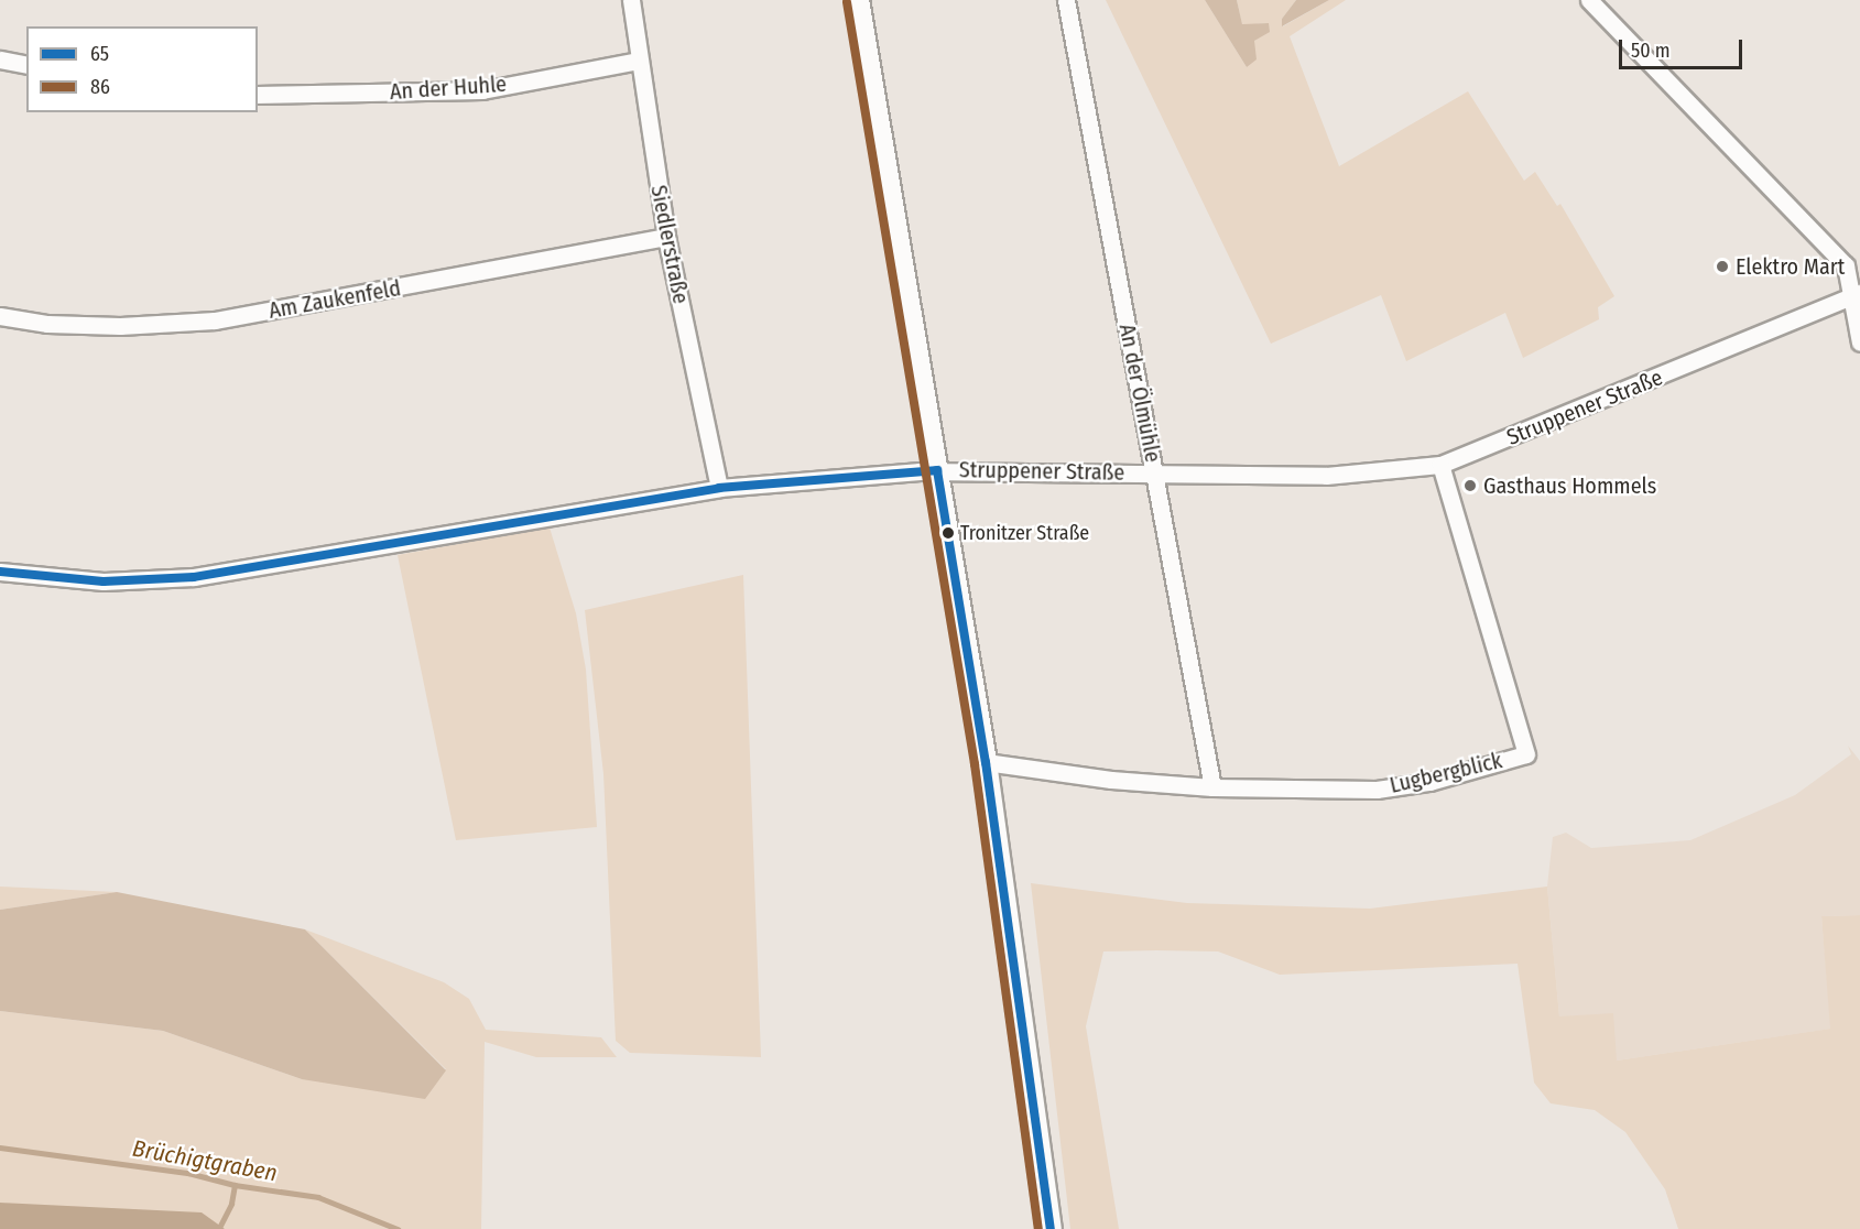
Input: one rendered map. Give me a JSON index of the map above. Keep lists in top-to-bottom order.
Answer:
{
  "streets": {
    "street": [
      "An der Huhle",
      "Siedlerstraße",
      "Am Zaukenfeld",
      "An der Ölmühle",
      "Struppener Straße",
      "Lugbergblick"
    ]
  },
  "crossings": [
    ["An der Huhle", "Siedlerstraße"],
    ["Siedlerstraße", "Am Zaukenfeld"],
    ["Siedlerstraße", "Struppener Straße"],
    ["An der Ölmühle", "Struppener Straße"],
    ["An der Ölmühle", "Lugbergblick"],
    ["Struppener Straße", "Lugbergblick"]
  ],
  "water": ["Brüchigtgraben"],
  "places": ["Elektro Mart", "Gasthaus Hommels", "Tronitzer Straße"],
  "lines": ["transit line 86", "transit line 65"],
  "legend": ["65", "86"],
  "scale_bar": "50 m"
}
